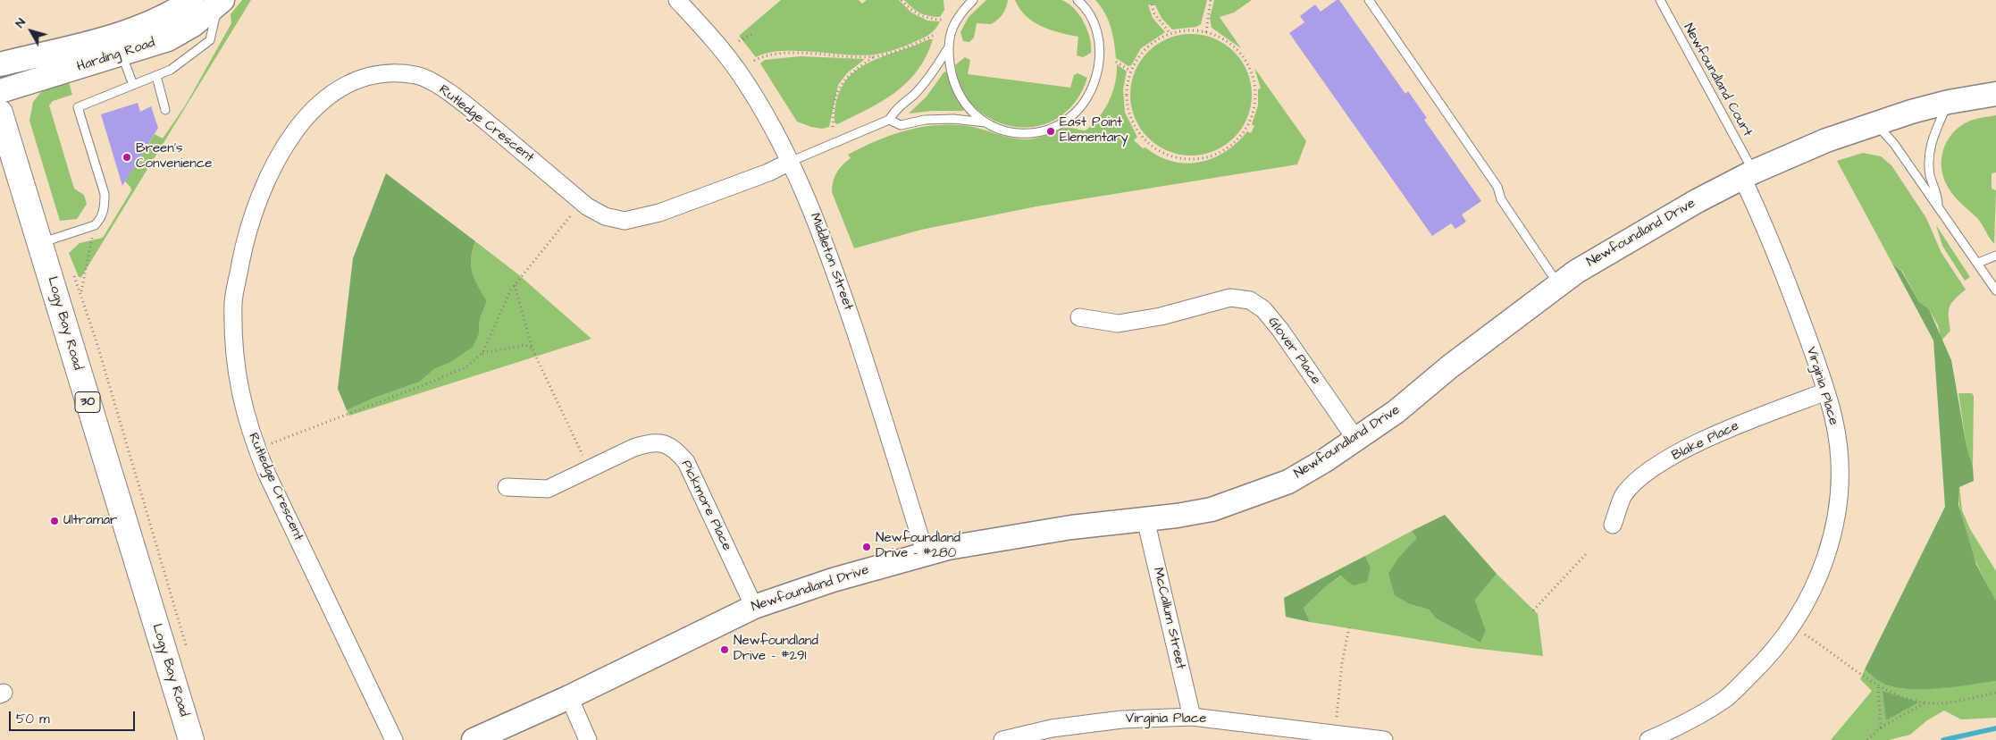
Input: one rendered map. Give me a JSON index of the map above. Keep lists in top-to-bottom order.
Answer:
{
  "streets": {
    "main road": ["Logy Bay Road", "30"],
    "street": [
      "Harding Road",
      "Rutledge Crescent",
      "Newfoundland Drive",
      "Middleton Street",
      "Glover Place",
      "Virginia Place",
      "Blake Place",
      "Pickmore Place",
      "McCallum Street"
    ],
    "lane": ["Newfoundland Court"]
  },
  "crossings": [
    ["Newfoundland Court", "Newfoundland Drive"],
    ["Newfoundland Court", "Virginia Place"],
    ["Rutledge Crescent", "Middleton Street"],
    ["Newfoundland Drive", "Middleton Street"],
    ["Newfoundland Drive", "Glover Place"],
    ["Newfoundland Drive", "Virginia Place"],
    ["Newfoundland Drive", "Pickmore Place"],
    ["Newfoundland Drive", "McCallum Street"],
    ["Virginia Place", "Blake Place"],
    ["Virginia Place", "McCallum Street"]
  ],
  "places": [
    "East Point Elementary",
    "Breen's Convenience",
    "Ultramar",
    "Newfoundland Drive - #280",
    "Newfoundland Drive - #291"
  ],
  "scale_bar": "50 m",
  "north": "top left"
}
